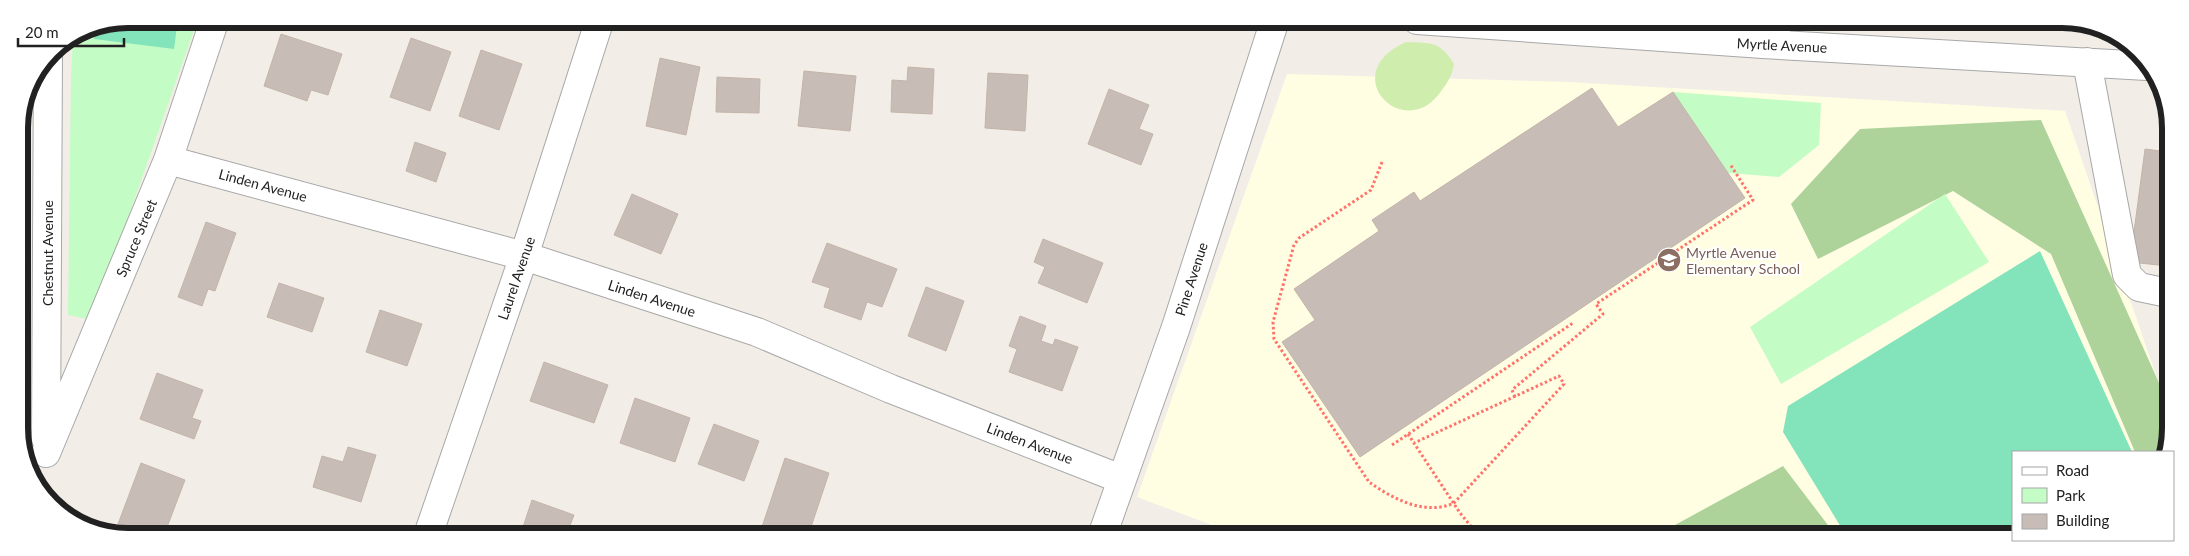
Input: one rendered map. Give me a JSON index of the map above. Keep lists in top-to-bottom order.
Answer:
{
  "streets": {
    "street": [
      "Myrtle Avenue",
      "Linden Avenue",
      "Spruce Street",
      "Chestnut Avenue",
      "Laurel Avenue",
      "Pine Avenue"
    ]
  },
  "crossings": [
    ["Linden Avenue", "Spruce Street"],
    ["Linden Avenue", "Laurel Avenue"],
    ["Linden Avenue", "Pine Avenue"],
    ["Spruce Street", "Chestnut Avenue"]
  ],
  "places": {
    "school or university": ["Myrtle Avenue Elementary School"]
  },
  "legend": ["Road", "Park", "Building"],
  "scale_bar": "20 m"
}
